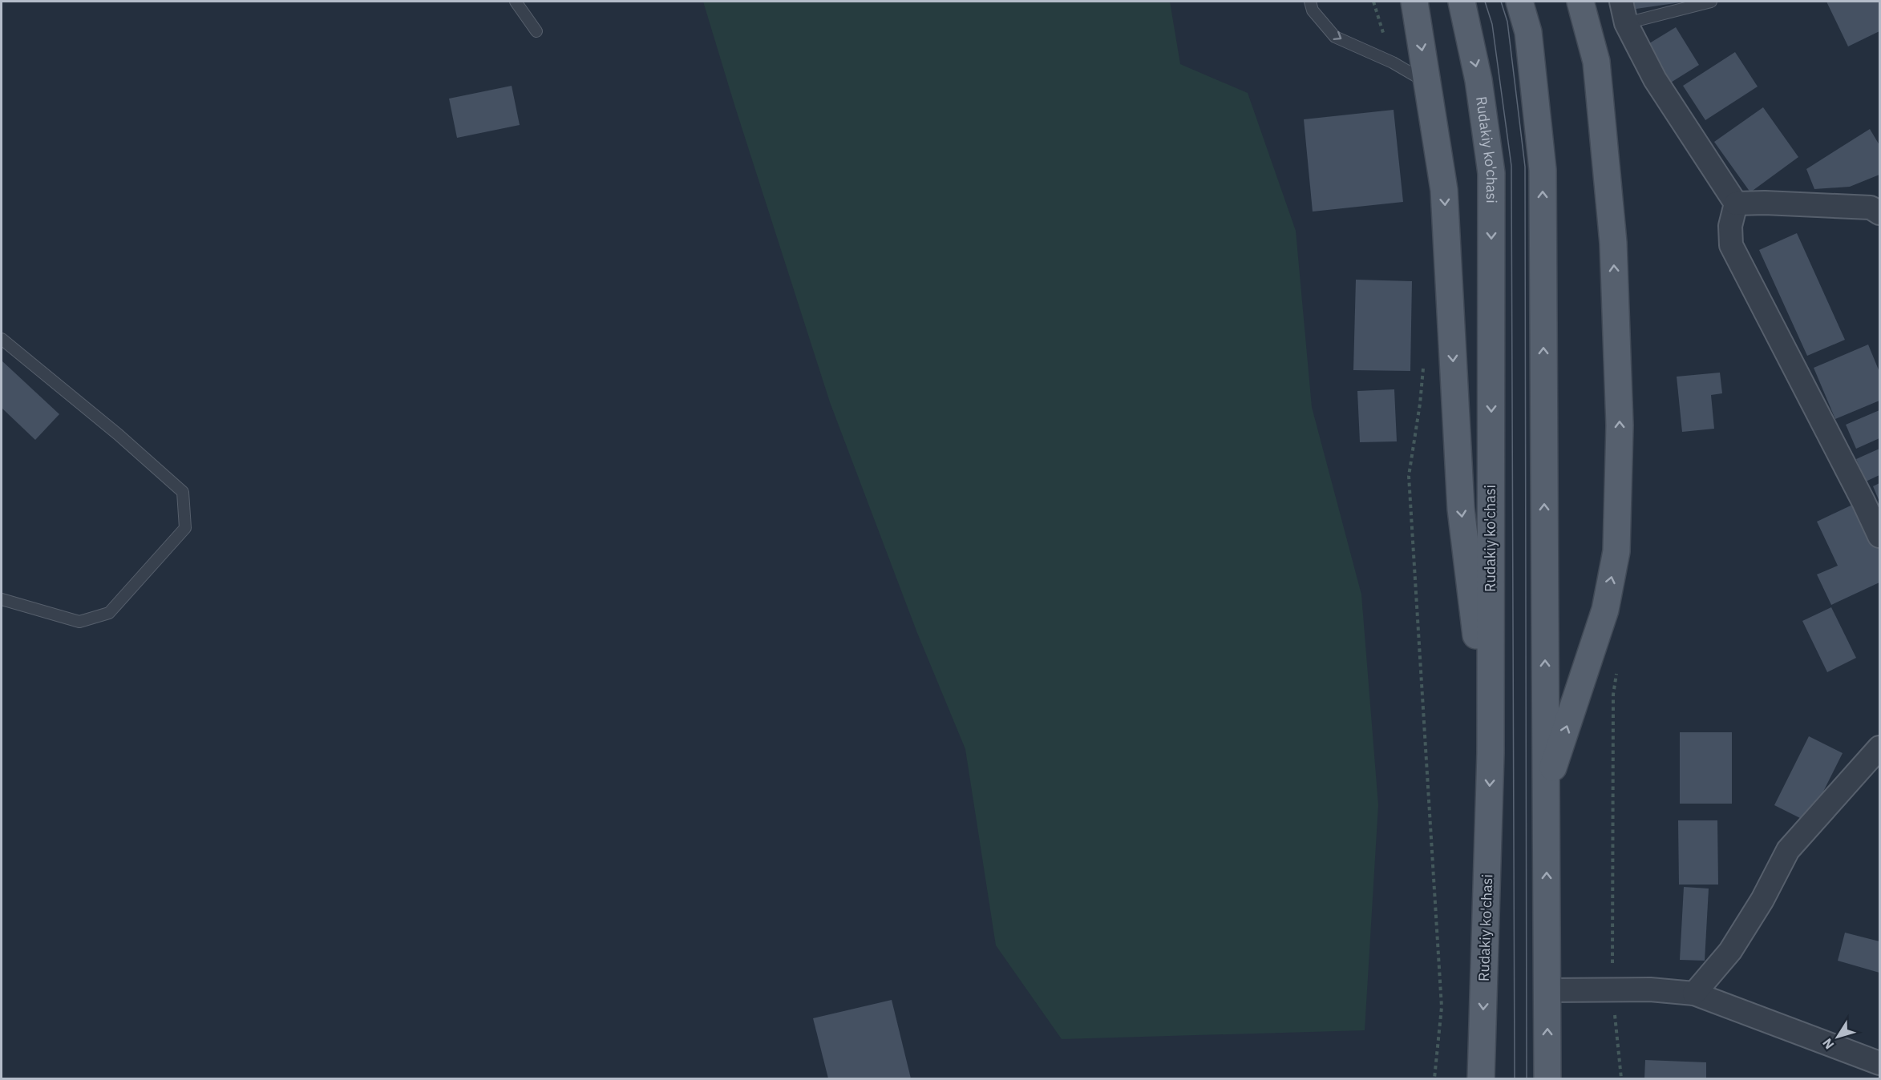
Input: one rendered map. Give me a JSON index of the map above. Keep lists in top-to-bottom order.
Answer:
{
  "streets": {
    "main road": ["Rudakiy ko'chasi"]
  },
  "north": "bottom left"
}
